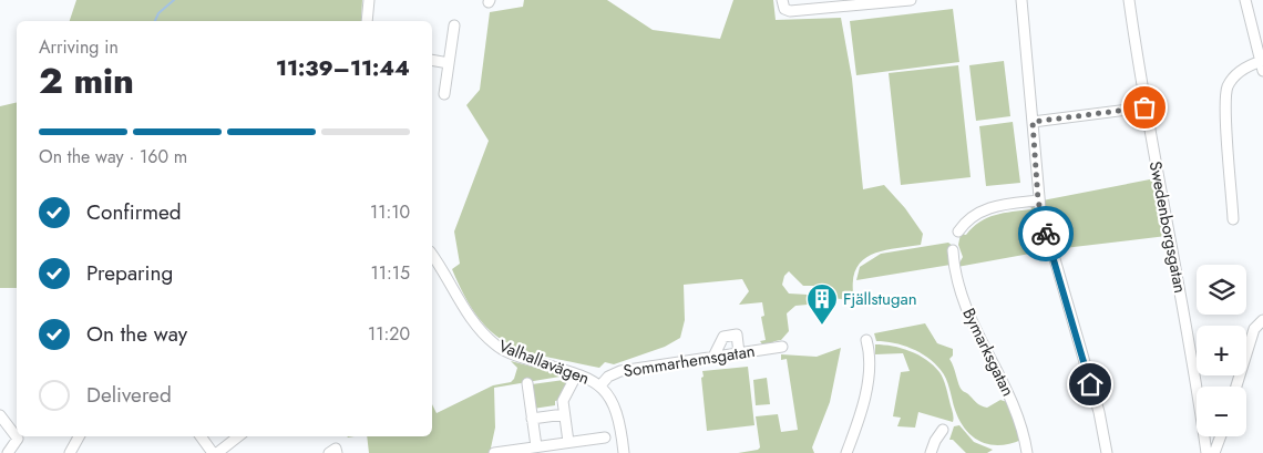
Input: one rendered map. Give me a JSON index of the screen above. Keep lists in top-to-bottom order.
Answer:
{
  "streets": {
    "street": [
      "Swedenborgsgatan",
      "Bymarksgatan",
      "Sommarhemsgatan",
      "Valhallavägen"
    ]
  },
  "crossings": [
    ["Sommarhemsgatan", "Valhallavägen"]
  ],
  "places": {
    "building": ["Fjällstugan"]
  },
  "page": {
    "heading": ["2 min", "Arriving in", "11:39–11:44"],
    "bar": "On the way · 160 m",
    "list": [
      ["Confirmed", "11:10"],
      ["Preparing", "11:15"],
      ["On the way", "11:20"],
      "Delivered"
    ],
    "map_buttons": ["+", "−"]
  }
}
